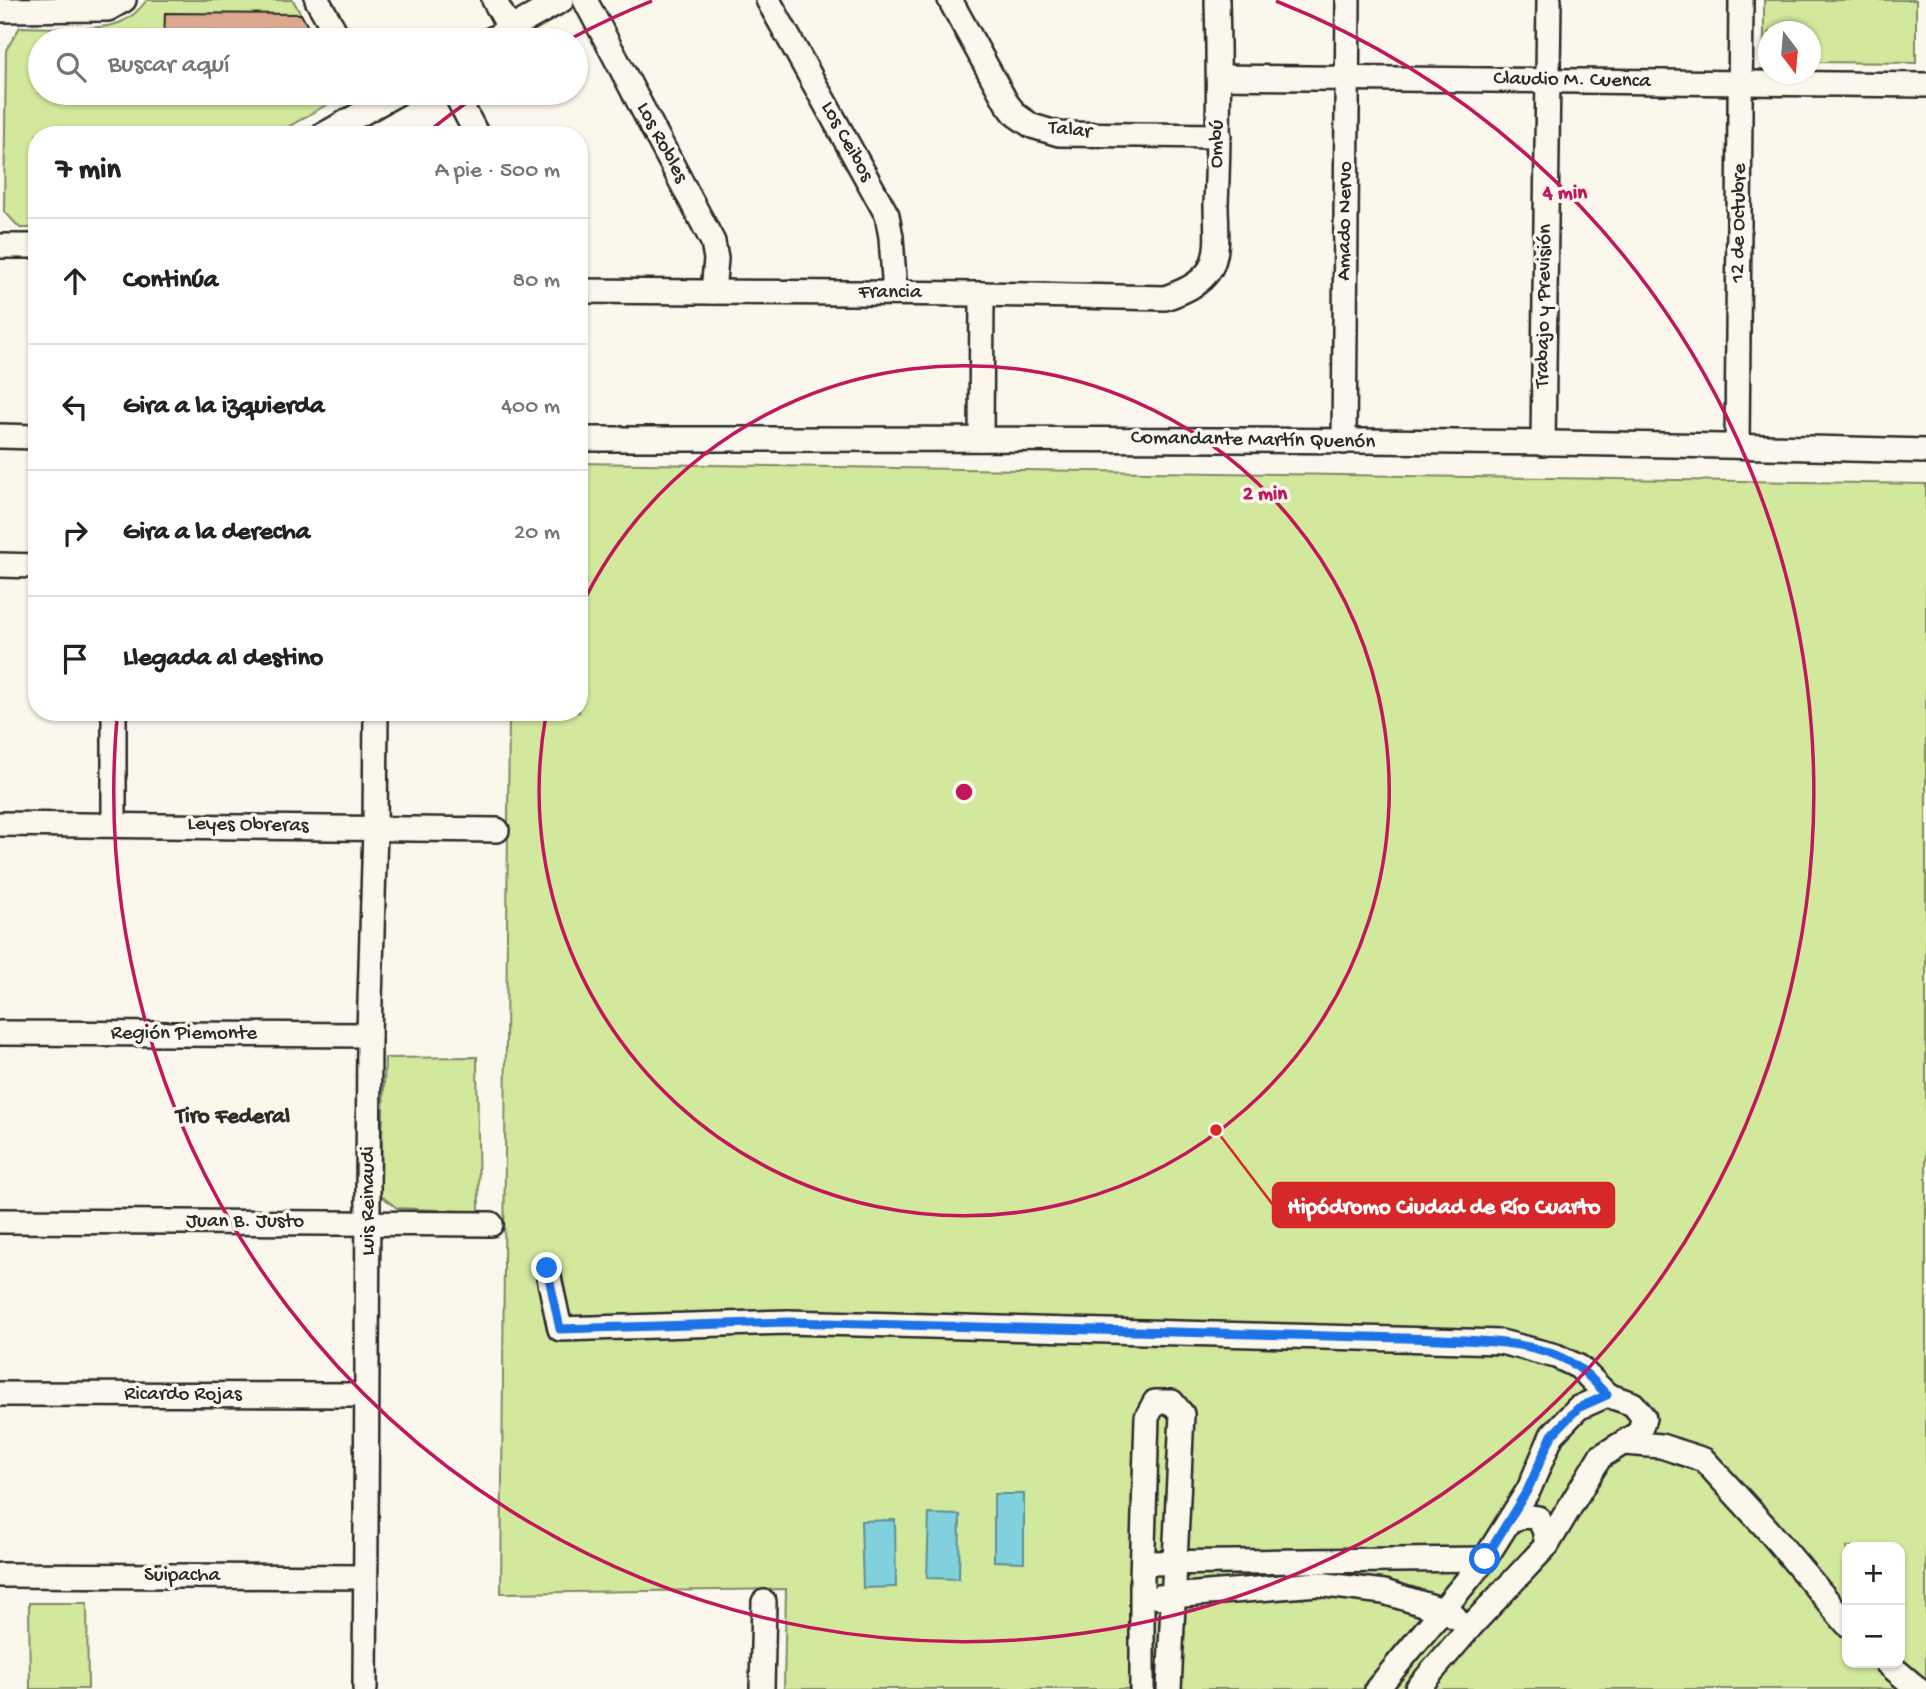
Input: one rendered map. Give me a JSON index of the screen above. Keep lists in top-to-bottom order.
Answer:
{
  "streets": {
    "street": [
      "Claudio M. Cuenca",
      "Talar",
      "Los Ceibos",
      "Los Robles",
      "Ombú",
      "Amado Nervo",
      "12 de Octubre",
      "Francia",
      "Trabajo y Previsión",
      "Comandante Martín Quenón",
      "Leyes Obreras",
      "Región Piemonte",
      "Luis Reinaudi",
      "Juan B. Justo",
      "Ricardo Rojas",
      "Suipacha"
    ]
  },
  "crossings": [
    ["Claudio M. Cuenca", "Ombú"],
    ["Claudio M. Cuenca", "Amado Nervo"],
    ["Claudio M. Cuenca", "12 de Octubre"],
    ["Claudio M. Cuenca", "Trabajo y Previsión"],
    ["Talar", "Ombú"],
    ["Los Ceibos", "Francia"],
    ["Los Robles", "Francia"],
    ["Ombú", "Francia"],
    ["Amado Nervo", "Comandante Martín Quenón"],
    ["12 de Octubre", "Comandante Martín Quenón"],
    ["Trabajo y Previsión", "Comandante Martín Quenón"],
    ["Leyes Obreras", "Luis Reinaudi"],
    ["Región Piemonte", "Luis Reinaudi"],
    ["Luis Reinaudi", "Juan B. Justo"],
    ["Luis Reinaudi", "Ricardo Rojas"],
    ["Luis Reinaudi", "Suipacha"]
  ],
  "districts": ["Tiro Federal"],
  "places": ["Hipódromo Ciudad de Río Cuarto"],
  "north": "bottom",
  "page": {
    "search": "Buscar aquí",
    "heading": ["7 min", "A pie · 500 m"],
    "list": [
      ["Continúa", "80 m"],
      ["Gira a la izquierda", "400 m"],
      ["Gira a la derecha", "20 m"],
      "Llegada al destino"
    ],
    "map_buttons": ["+", "−"]
  },
  "rings": ["4 min", "2 min"]
}
